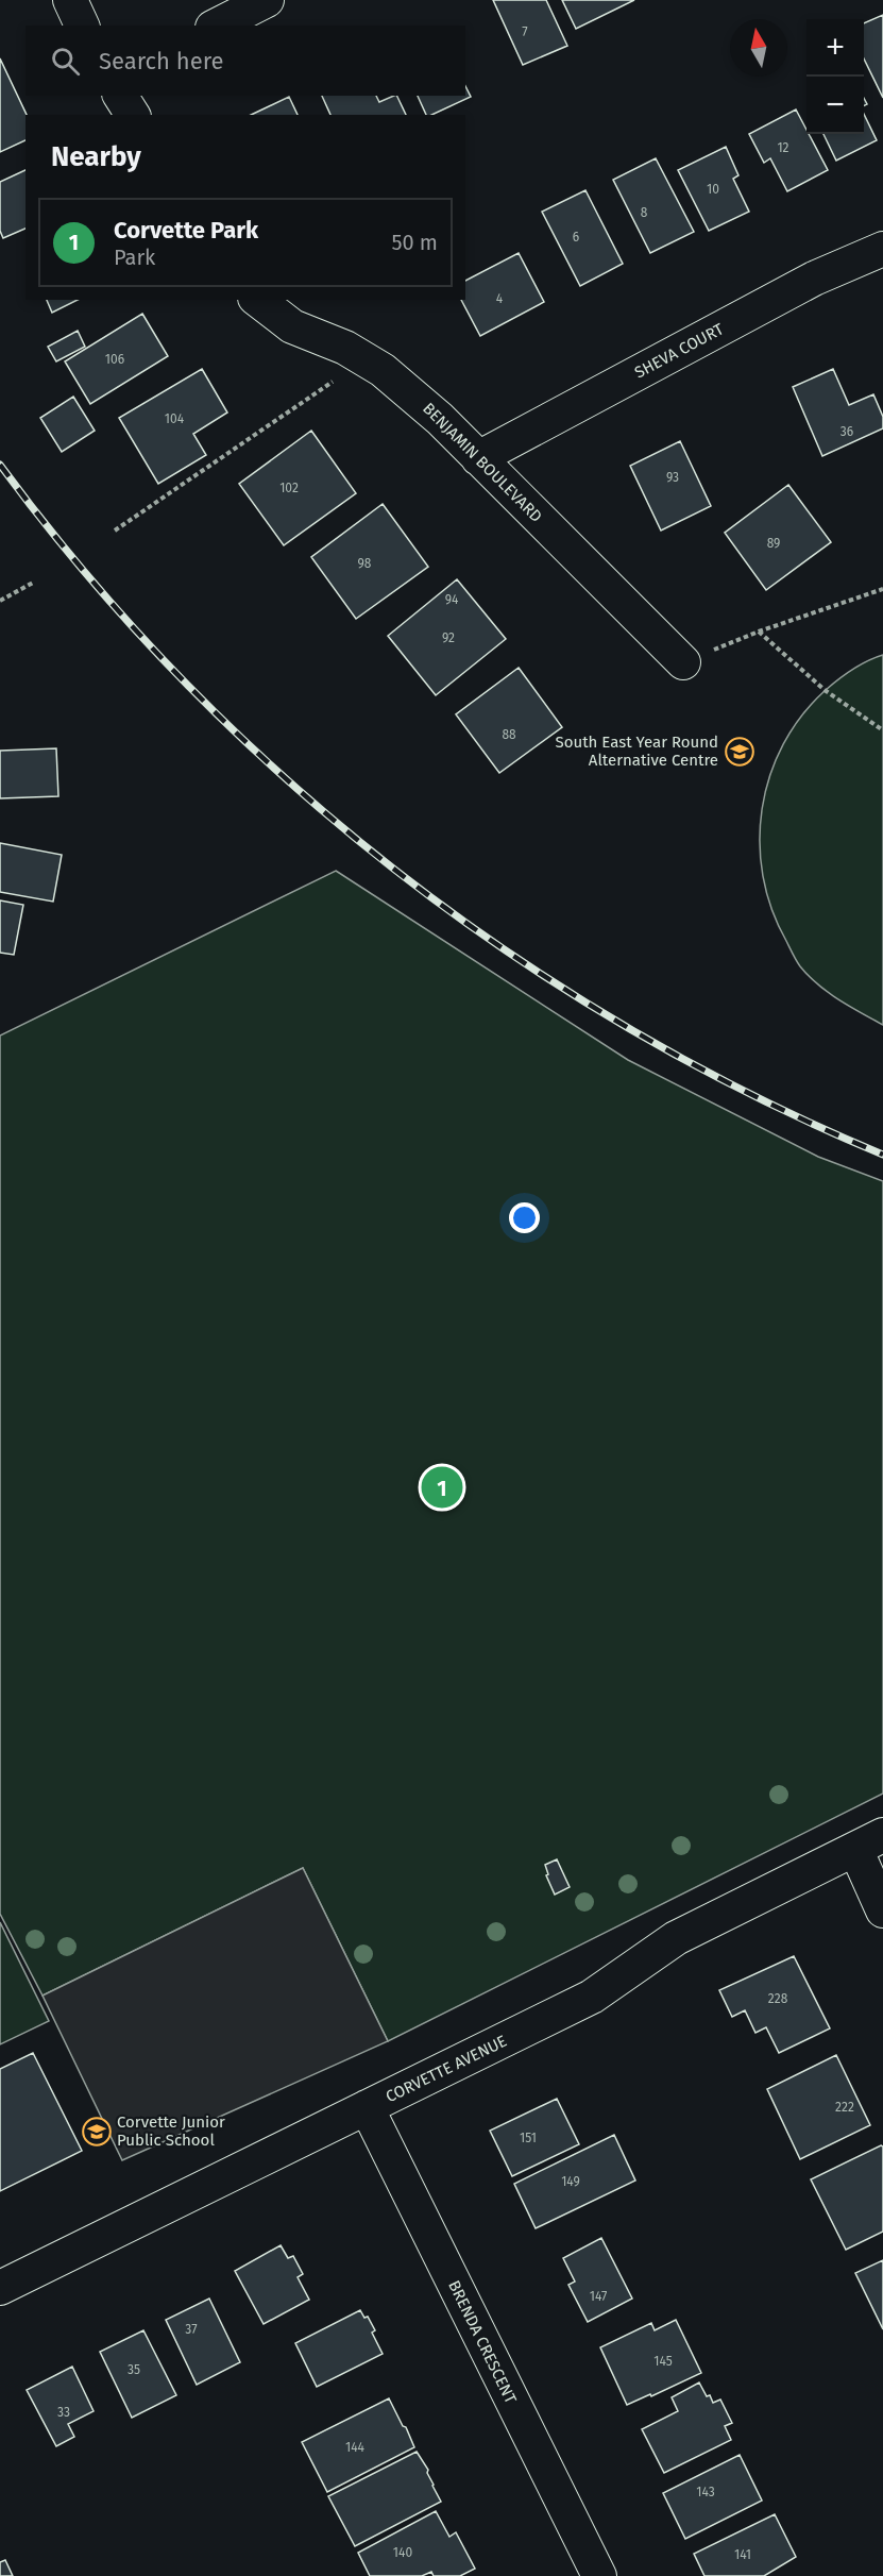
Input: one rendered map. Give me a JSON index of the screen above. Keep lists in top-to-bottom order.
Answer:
{
  "streets": {
    "street": [
      "SHEVA COURT",
      "BENJAMIN BOULEVARD",
      "CORVETTE AVENUE",
      "BRENDA CRESCENT"
    ]
  },
  "crossings": [
    ["SHEVA COURT", "BENJAMIN BOULEVARD"],
    ["CORVETTE AVENUE", "BRENDA CRESCENT"]
  ],
  "places": {
    "school or university": ["South East Year Round Alternative Centre", "Corvette Junior Public School"]
  },
  "house_numbers": [
    "7",
    "12",
    "10",
    "8",
    "6",
    "4",
    "106",
    "104",
    "36",
    "93",
    "102",
    "89",
    "98",
    "94",
    "92",
    "88",
    "228",
    "222",
    "151",
    "149",
    "147",
    "37",
    "145",
    "35",
    "33",
    "144",
    "143",
    "140",
    "141"
  ],
  "north": "top",
  "page": {
    "map_buttons": ["+", "−"],
    "search": "Search here",
    "heading": "Nearby",
    "list": [
      {
        "mark": "1",
        "name": "Corvette Park",
        "note": "Park",
        "value": "50 m"
      }
    ],
    "pins": "1"
  }
}
